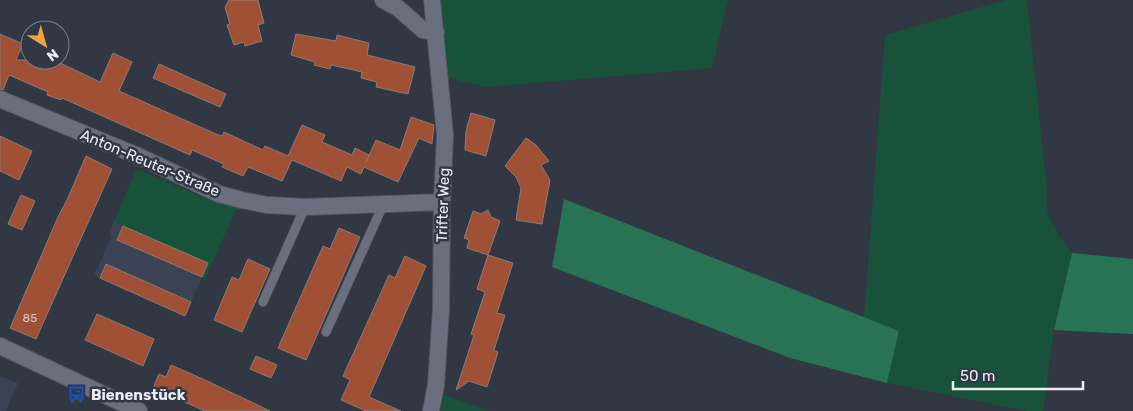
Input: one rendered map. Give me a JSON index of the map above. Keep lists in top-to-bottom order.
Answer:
{
  "streets": {
    "street": ["Anton-Reuter-Straße", "Trifter Weg"]
  },
  "crossings": [
    ["Anton-Reuter-Straße", "Trifter Weg"]
  ],
  "places": {
    "bus stop": ["Bienenstück"]
  },
  "house_numbers": ["85"],
  "scale_bar": "50 m",
  "north": "bottom right"
}
